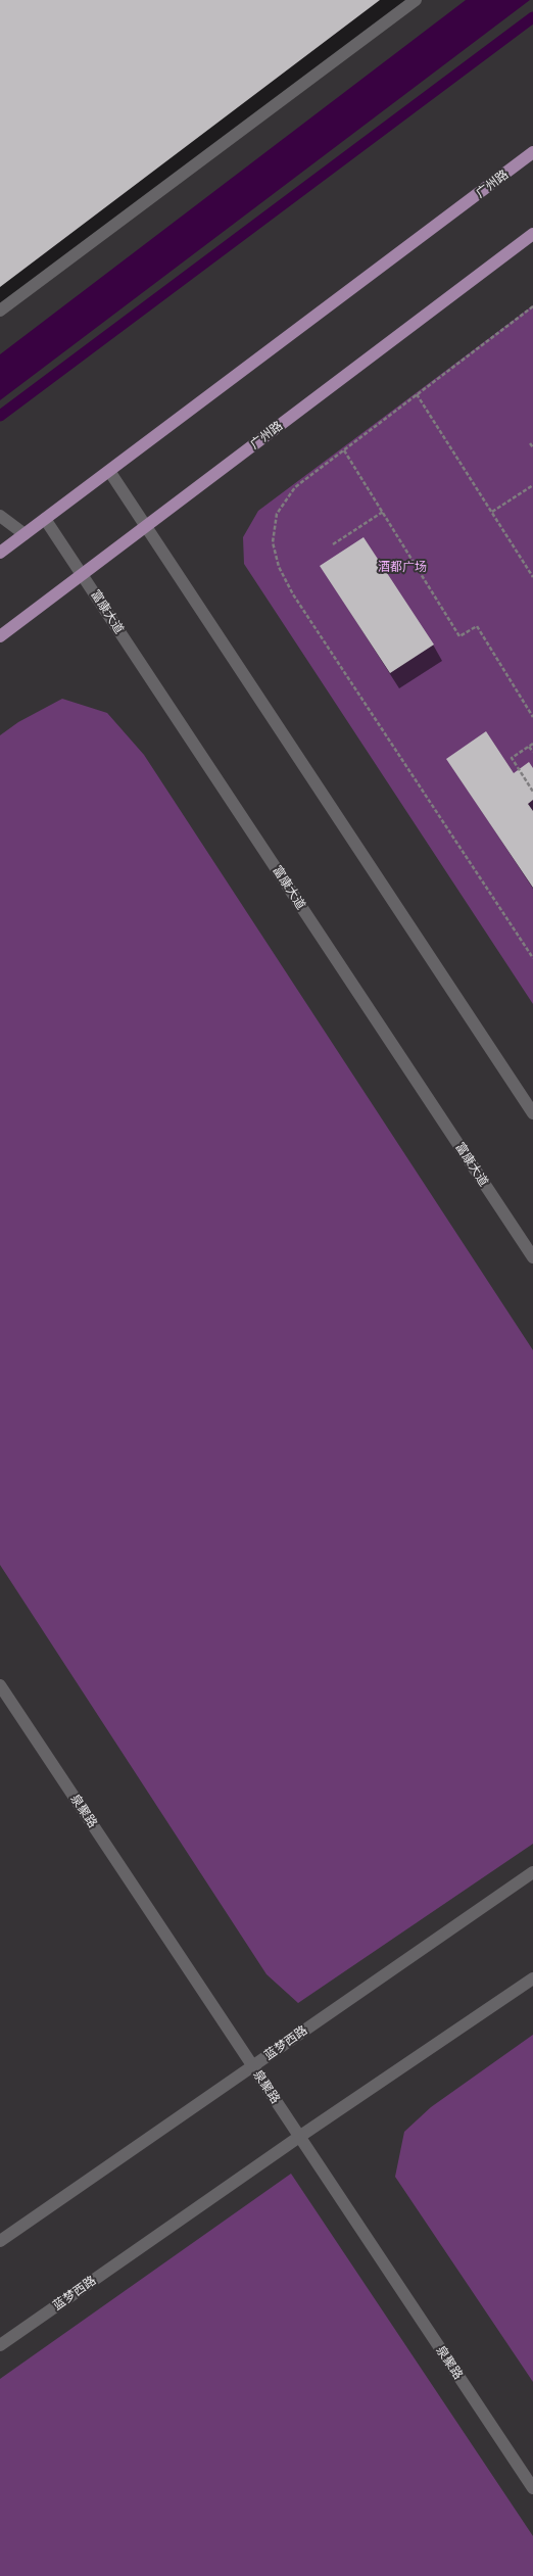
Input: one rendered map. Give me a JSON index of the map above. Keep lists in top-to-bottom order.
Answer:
{
  "streets": {
    "main road": ["广州路"],
    "street": ["富康大道", "泉聚路", "蓝梦西路"]
  },
  "crossings": [
    ["广州路", "富康大道"],
    ["泉聚路", "蓝梦西路"]
  ],
  "parks": ["酒都广场"]
}
